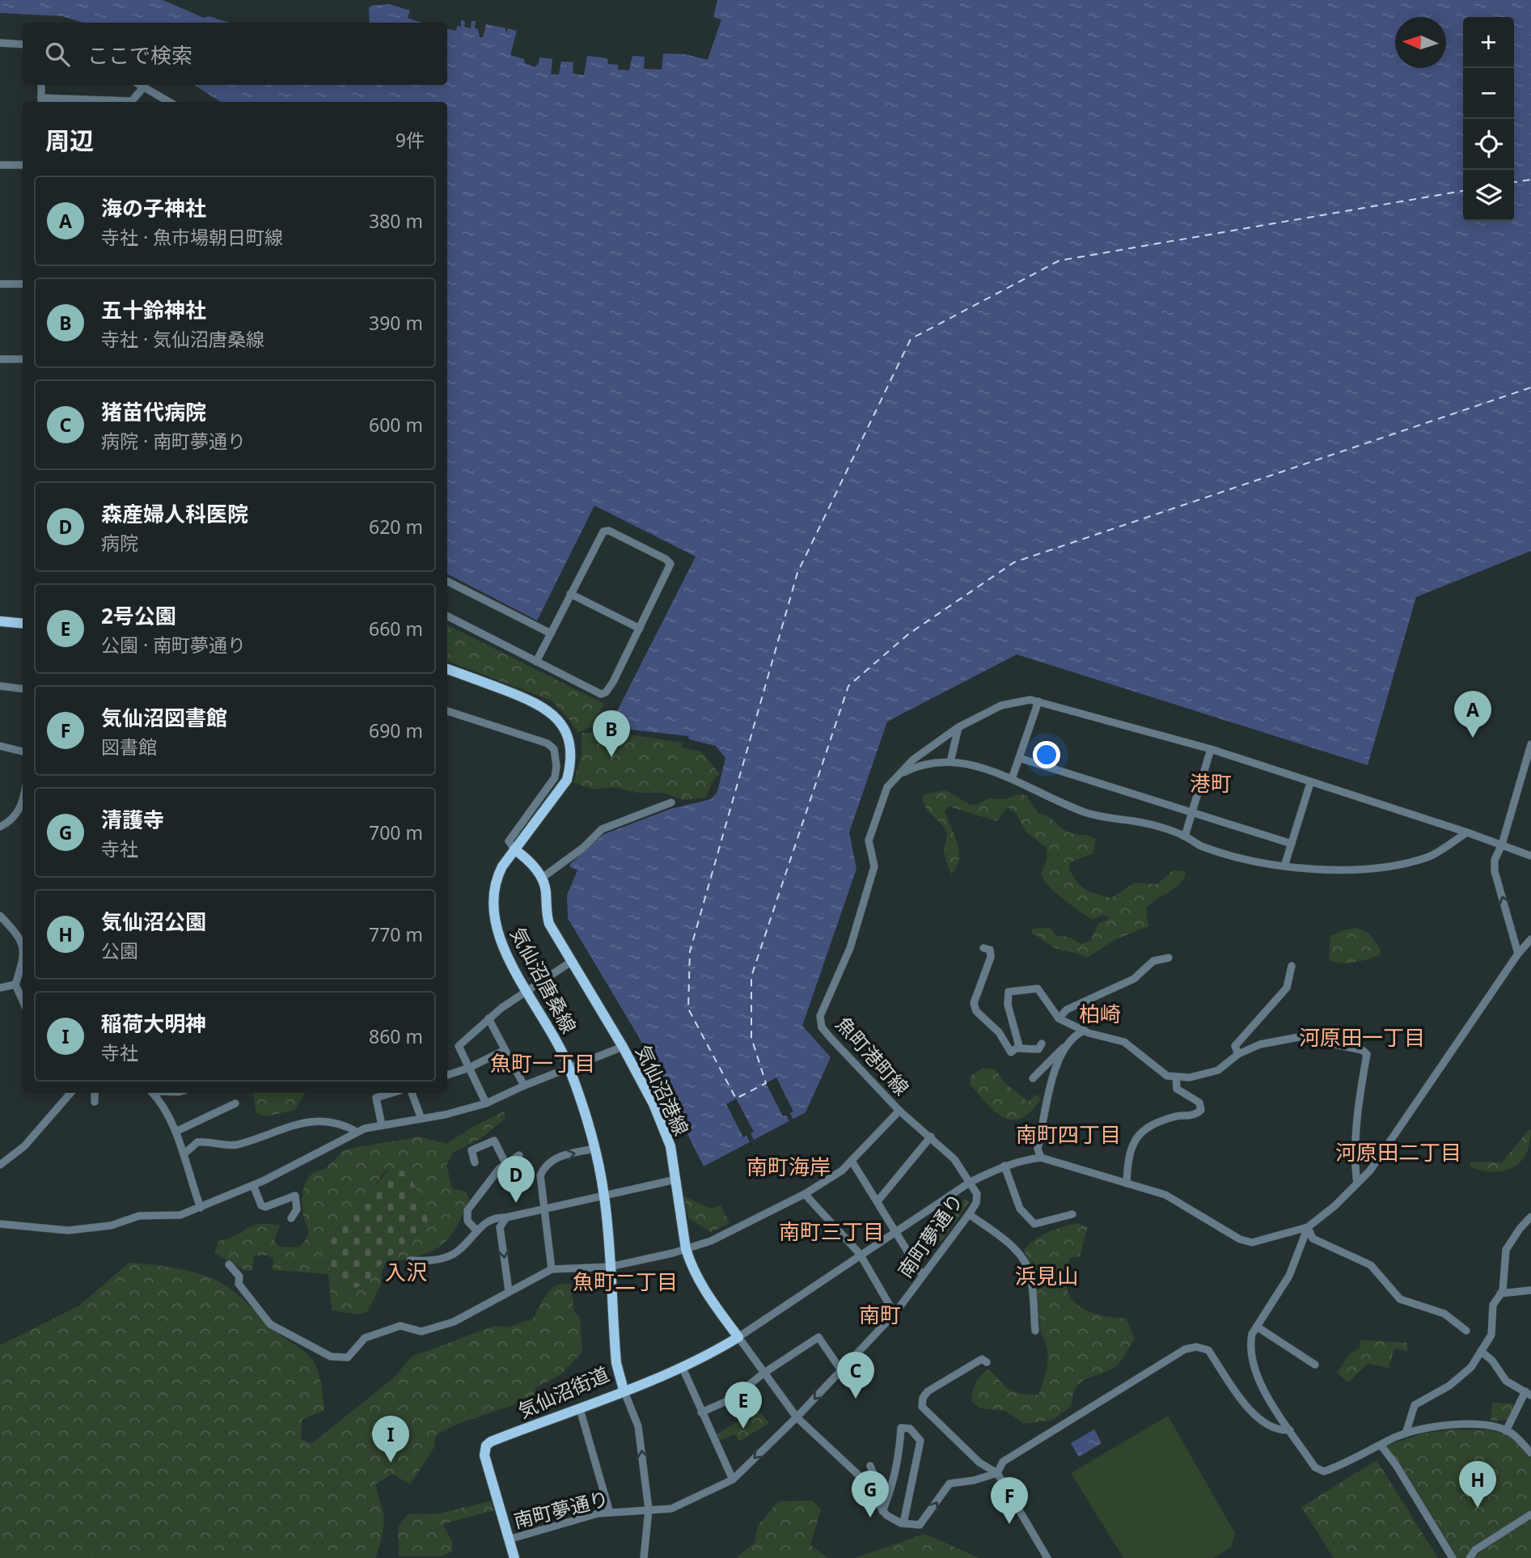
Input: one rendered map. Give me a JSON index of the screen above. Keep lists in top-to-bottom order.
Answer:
{
  "streets": {
    "main road": ["気仙沼唐桑線", "気仙沼港線", "気仙沼街道"],
    "street": ["魚町港町線", "南町夢通り"]
  },
  "crossings": [
    ["気仙沼唐桑線", "気仙沼港線"],
    ["気仙沼唐桑線", "気仙沼街道"],
    ["魚町港町線", "気仙沼港線"],
    ["魚町港町線", "気仙沼街道"],
    ["南町夢通り", "気仙沼街道"]
  ],
  "districts": [
    "港町",
    "柏崎",
    "河原田一丁目",
    "魚町一丁目",
    "南町四丁目",
    "河原田二丁目",
    "南町海岸",
    "南町三丁目",
    "入沢",
    "浜見山",
    "魚町二丁目",
    "南町"
  ],
  "north": "left",
  "page": {
    "map_buttons": ["+", "−"],
    "search": "ここで検索",
    "heading": ["周辺", "9件"],
    "list": [
      {
        "mark": "A",
        "name": "海の子神社",
        "note": "寺社 · 魚市場朝日町線",
        "value": "380 m"
      },
      {
        "mark": "B",
        "name": "五十鈴神社",
        "note": "寺社 · 気仙沼唐桑線",
        "value": "390 m"
      },
      {
        "mark": "C",
        "name": "猪苗代病院",
        "note": "病院 · 南町夢通り",
        "value": "600 m"
      },
      {
        "mark": "D",
        "name": "森産婦人科医院",
        "note": "病院",
        "value": "620 m"
      },
      {
        "mark": "E",
        "name": "2号公園",
        "note": "公園 · 南町夢通り",
        "value": "660 m"
      },
      {
        "mark": "F",
        "name": "気仙沼図書館",
        "note": "図書館",
        "value": "690 m"
      },
      {
        "mark": "G",
        "name": "清護寺",
        "note": "寺社",
        "value": "700 m"
      },
      {
        "mark": "H",
        "name": "気仙沼公園",
        "note": "公園",
        "value": "770 m"
      },
      {
        "mark": "I",
        "name": "稲荷大明神",
        "note": "寺社",
        "value": "860 m"
      }
    ],
    "pins": [
      "A",
      "B",
      "D",
      "C",
      "E",
      "I",
      "H",
      "G",
      "F"
    ]
  }
}
